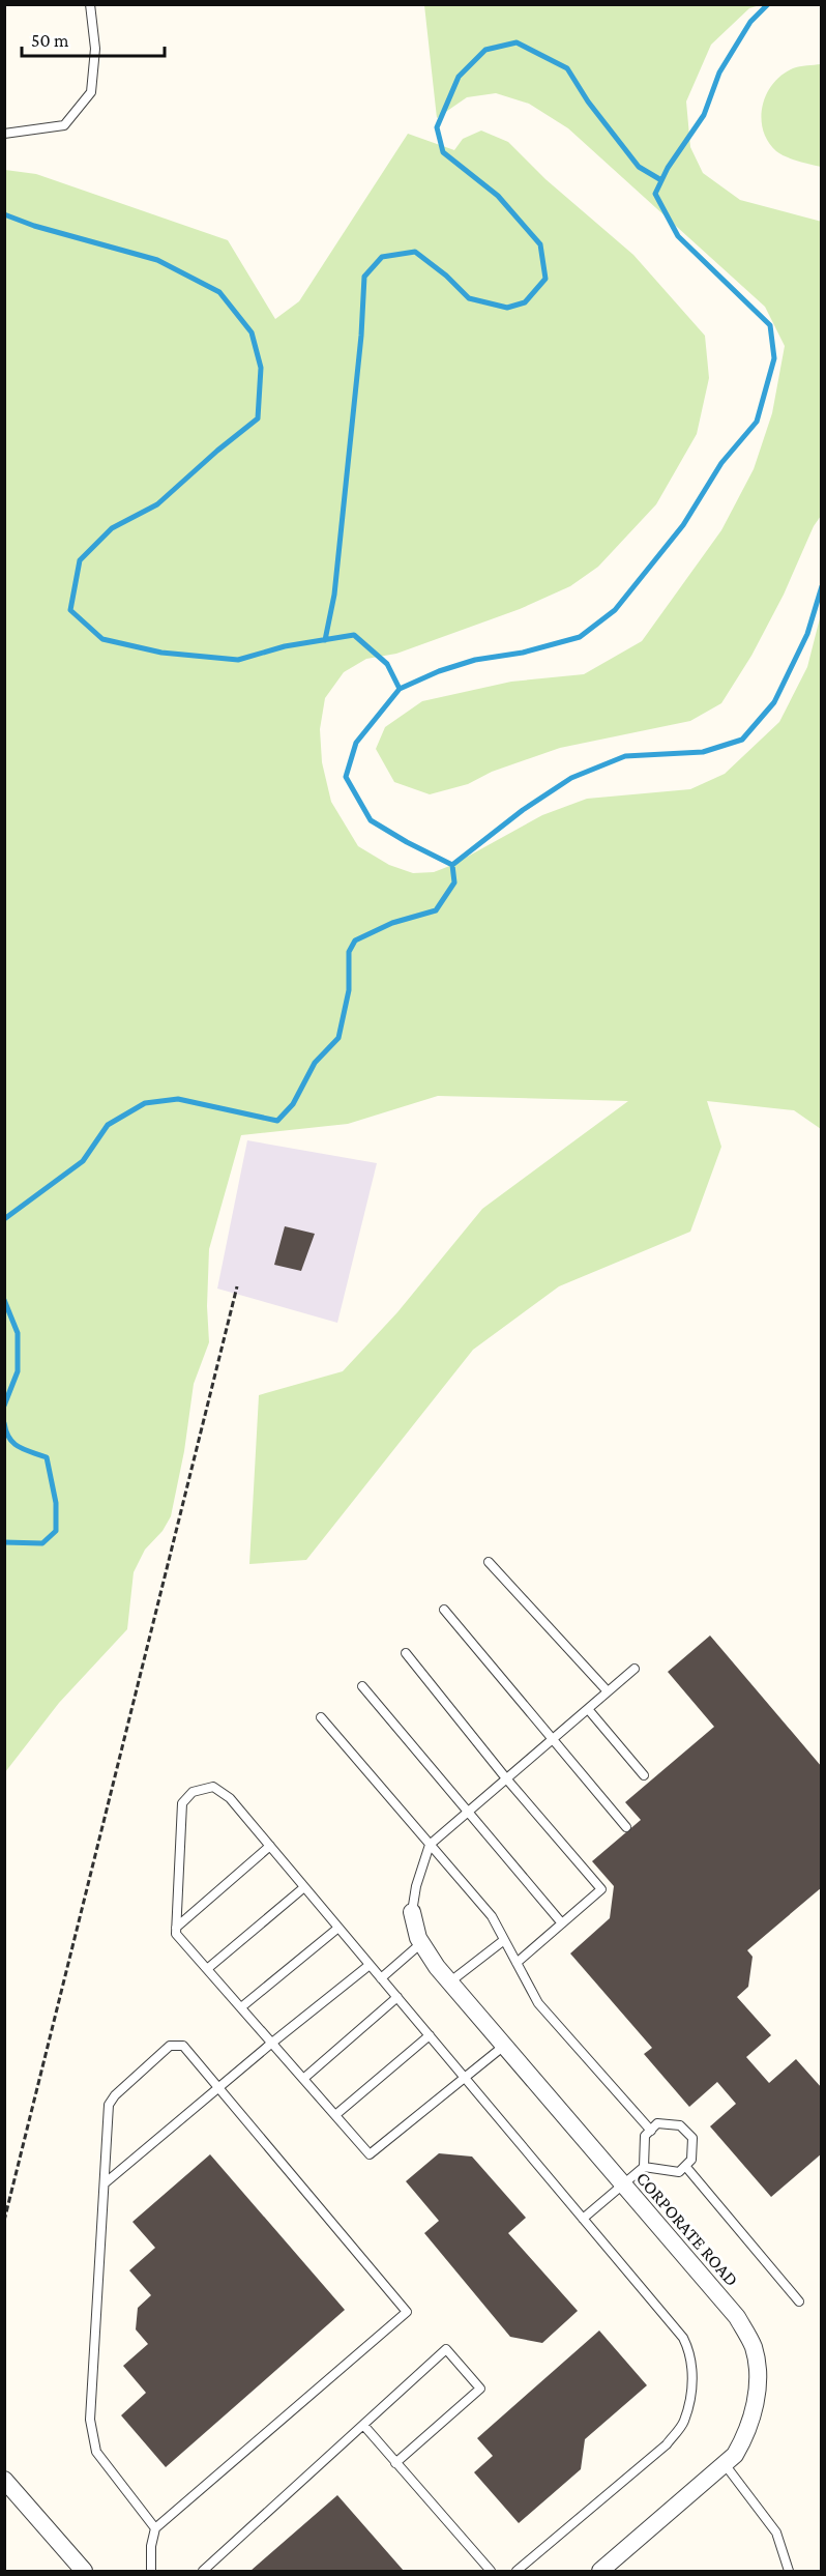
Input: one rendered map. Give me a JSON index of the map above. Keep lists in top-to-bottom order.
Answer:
{
  "streets": {
    "street": ["CORPORATE ROAD"]
  },
  "scale_bar": "50 m"
}
